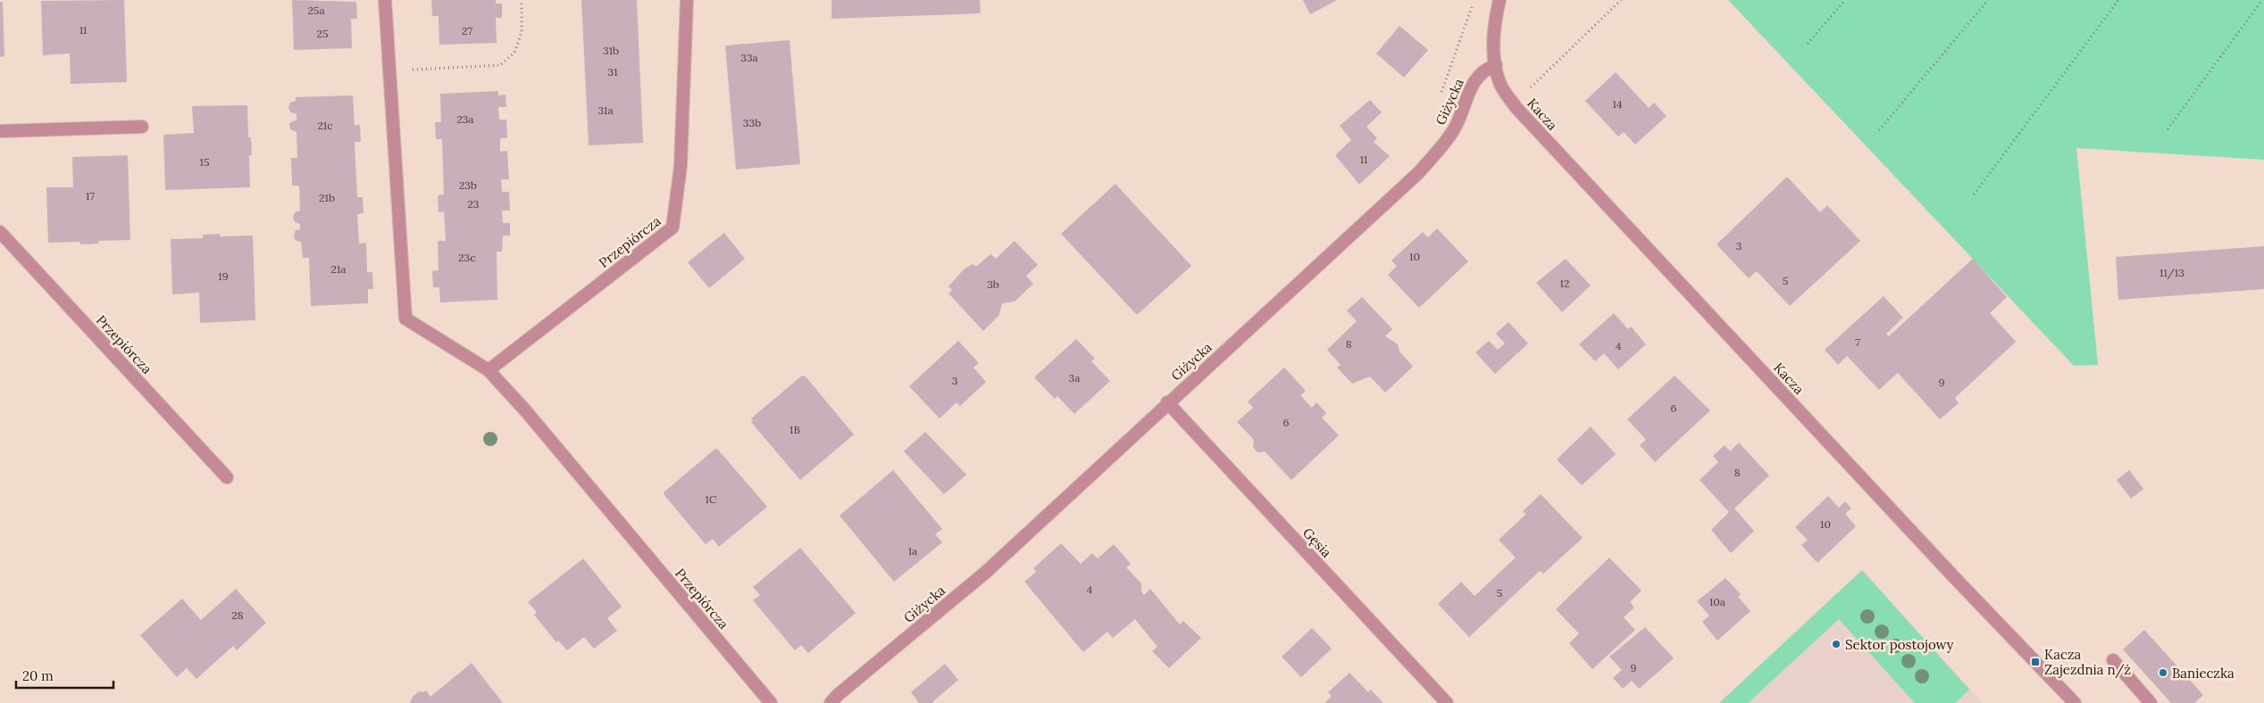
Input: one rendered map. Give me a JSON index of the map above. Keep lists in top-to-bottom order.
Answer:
{
  "streets": {
    "street": [
      "Giżycka",
      "Kacza",
      "Przepiórcza",
      "Gęsia"
    ]
  },
  "crossings": [
    ["Giżycka", "Kacza"],
    ["Giżycka", "Gęsia"]
  ],
  "places": {
    "other": ["Sektor postojowy", "Banieczka"],
    "transit": ["Kacza Zajezdnia n/ż"]
  },
  "house_numbers": [
    "25a",
    "11",
    "27",
    "25",
    "31b",
    "33a",
    "31",
    "14",
    "31a",
    "23a",
    "33b",
    "21c",
    "11",
    "15",
    "23b",
    "17",
    "21b",
    "23",
    "3",
    "10",
    "23c",
    "21a",
    "11/13",
    "19",
    "5",
    "12",
    "3b",
    "7",
    "8",
    "4",
    "3a",
    "3",
    "9",
    "6",
    "6",
    "1B",
    "8",
    "1C",
    "10",
    "1a",
    "4",
    "5",
    "10a",
    "28",
    "9"
  ],
  "scale_bar": "20 m"
}
